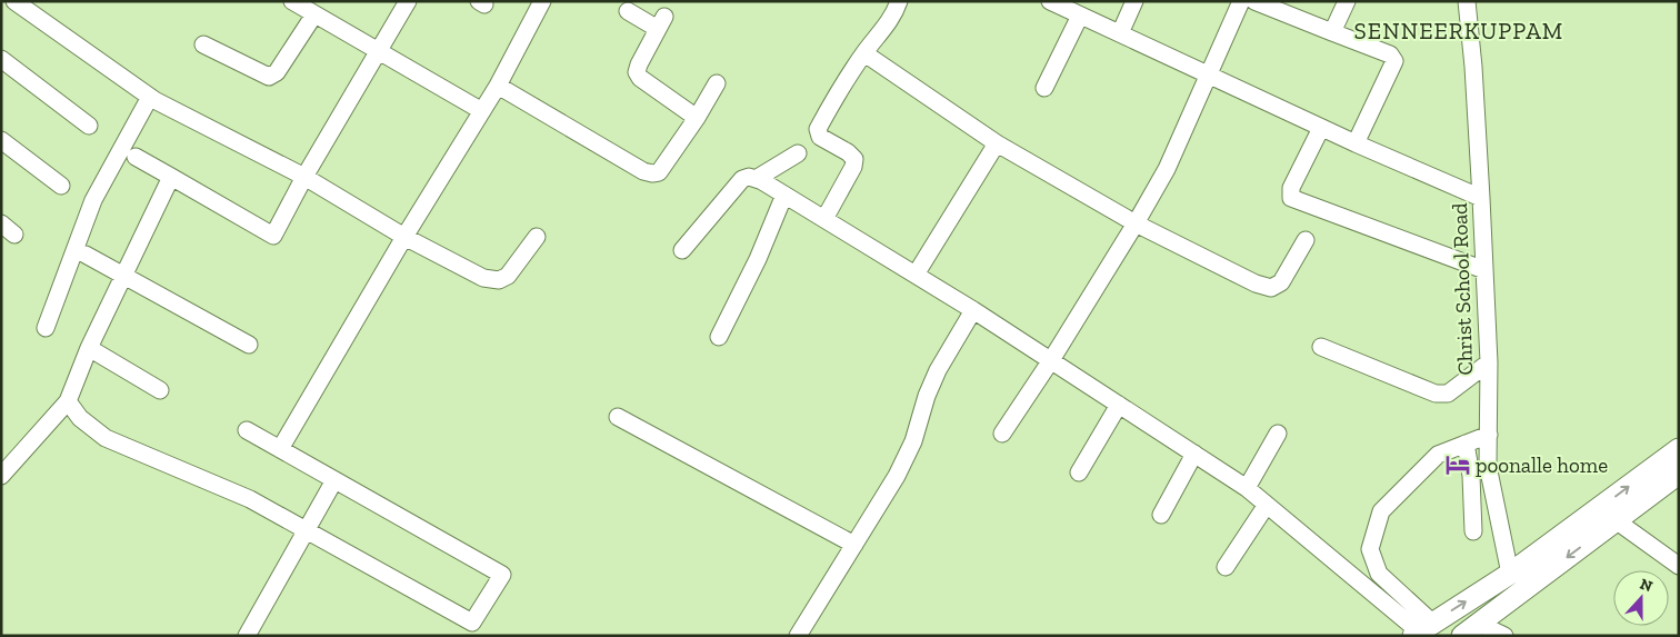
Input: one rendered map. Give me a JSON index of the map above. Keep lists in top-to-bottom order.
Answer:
{
  "streets": {
    "street": ["Christ School Road"]
  },
  "districts": ["SENNEERKUPPAM"],
  "places": {
    "hotel": ["poonalle home"]
  },
  "north": "top"
}
